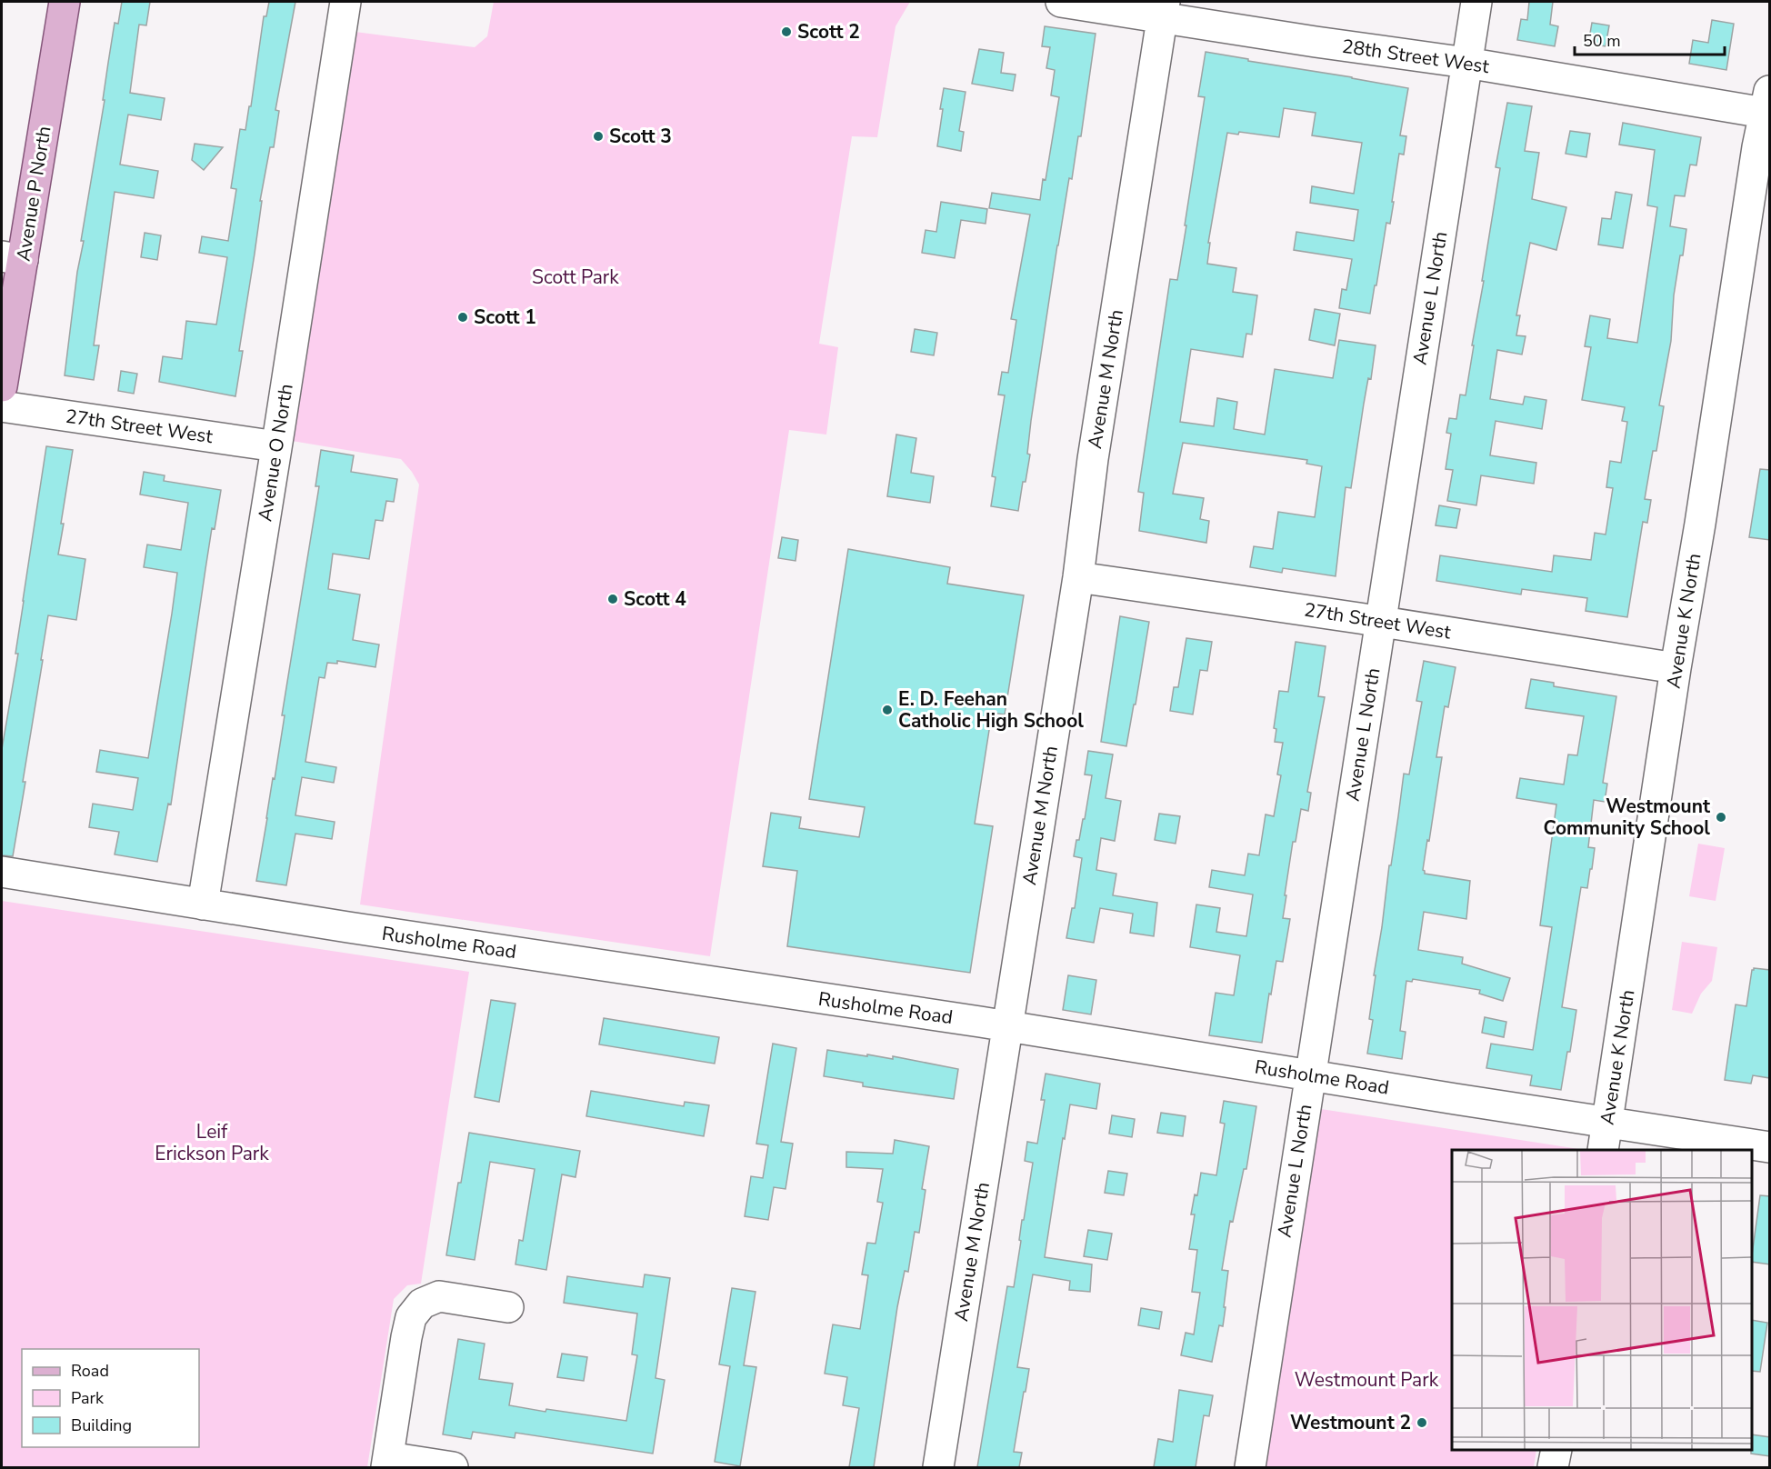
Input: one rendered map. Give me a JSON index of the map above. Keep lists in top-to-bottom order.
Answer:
{
  "streets": {
    "main road": ["Avenue P North"],
    "street": [
      "28th Street West",
      "Avenue L North",
      "Avenue M North",
      "27th Street West",
      "Avenue O North",
      "Avenue K North",
      "Rusholme Road"
    ]
  },
  "crossings": [
    ["28th Street West", "Avenue L North"],
    ["28th Street West", "Avenue M North"],
    ["28th Street West", "Avenue K North"],
    ["Avenue L North", "27th Street West"],
    ["Avenue L North", "Rusholme Road"],
    ["Avenue M North", "27th Street West"],
    ["Avenue M North", "Rusholme Road"],
    ["27th Street West", "Avenue O North"],
    ["27th Street West", "Avenue K North"],
    ["Avenue O North", "Rusholme Road"],
    ["Avenue K North", "Rusholme Road"]
  ],
  "parks": ["Scott Park", "Leif Erickson Park", "Westmount Park"],
  "places": [
    "Scott 2",
    "Scott 3",
    "Scott 1",
    "Scott 4",
    "E. D. Feehan Catholic High School",
    "Westmount Community School",
    "Westmount 2"
  ],
  "legend": ["Road", "Park", "Building"],
  "scale_bar": "50 m"
}
